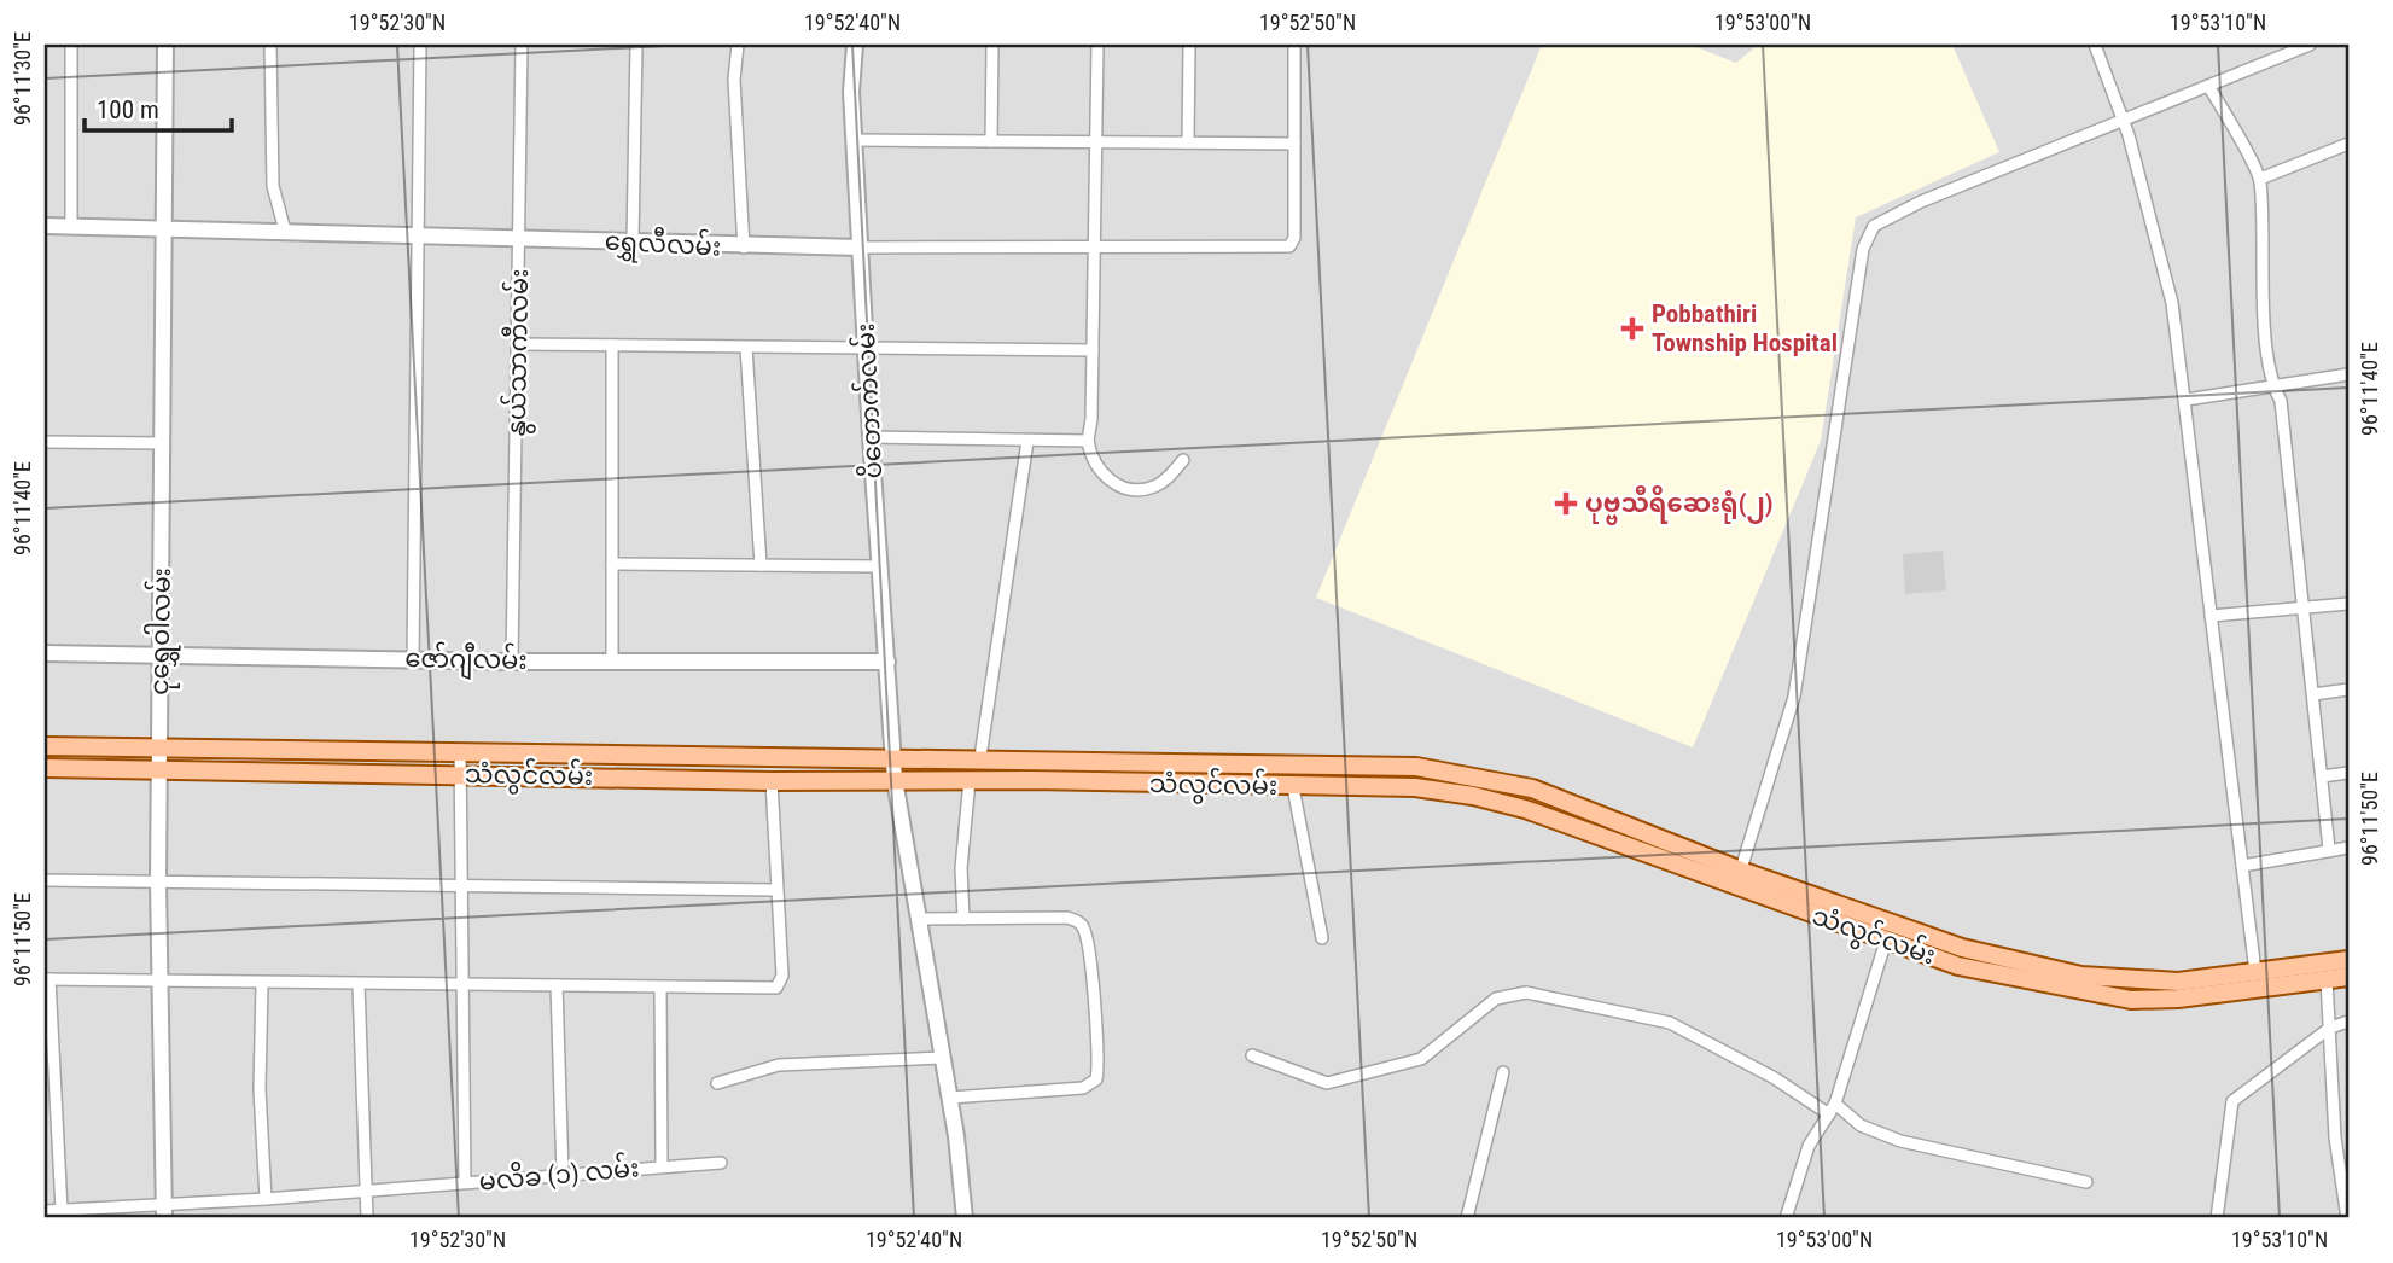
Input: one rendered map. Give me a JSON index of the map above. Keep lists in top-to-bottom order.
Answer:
{
  "streets": {
    "main road": ["သံလွင်လမ်း"],
    "street": [
      "ရွှေလီလမ်း",
      "နွယ်သာကီလမ်း",
      "ပိတောက်လမ်း",
      "ငုရွှေဝါလမ်း",
      "ဇော်ဂျီလမ်း",
      "မလိခ (၁) လမ်း"
    ]
  },
  "crossings": [
    ["ရွှေလီလမ်း", "နွယ်သာကီလမ်း"],
    ["ရွှေလီလမ်း", "ပိတောက်လမ်း"],
    ["ရွှေလီလမ်း", "ငုရွှေဝါလမ်း"],
    ["နွယ်သာကီလမ်း", "ဇော်ဂျီလမ်း"],
    ["ပိတောက်လမ်း", "ဇော်ဂျီလမ်း"],
    ["ပိတောက်လမ်း", "သံလွင်လမ်း"],
    ["ငုရွှေဝါလမ်း", "ဇော်ဂျီလမ်း"],
    ["ငုရွှေဝါလမ်း", "သံလွင်လမ်း"],
    ["ငုရွှေဝါလမ်း", "မလိခ (၁) လမ်း"]
  ],
  "places": {
    "health": ["Pobbathiri Township Hospital", "ပုဗ္ဗသီရိဆေးရုံ(၂)"]
  },
  "scale_bar": "100 m",
  "coordinates": [
    "19°52'30\"N",
    "19°52'40\"N",
    "19°52'50\"N",
    "19°53'00\"N",
    "19°53'10\"N",
    "96°11'30\"E",
    "96°11'40\"E",
    "96°11'50\"E"
  ]
}
